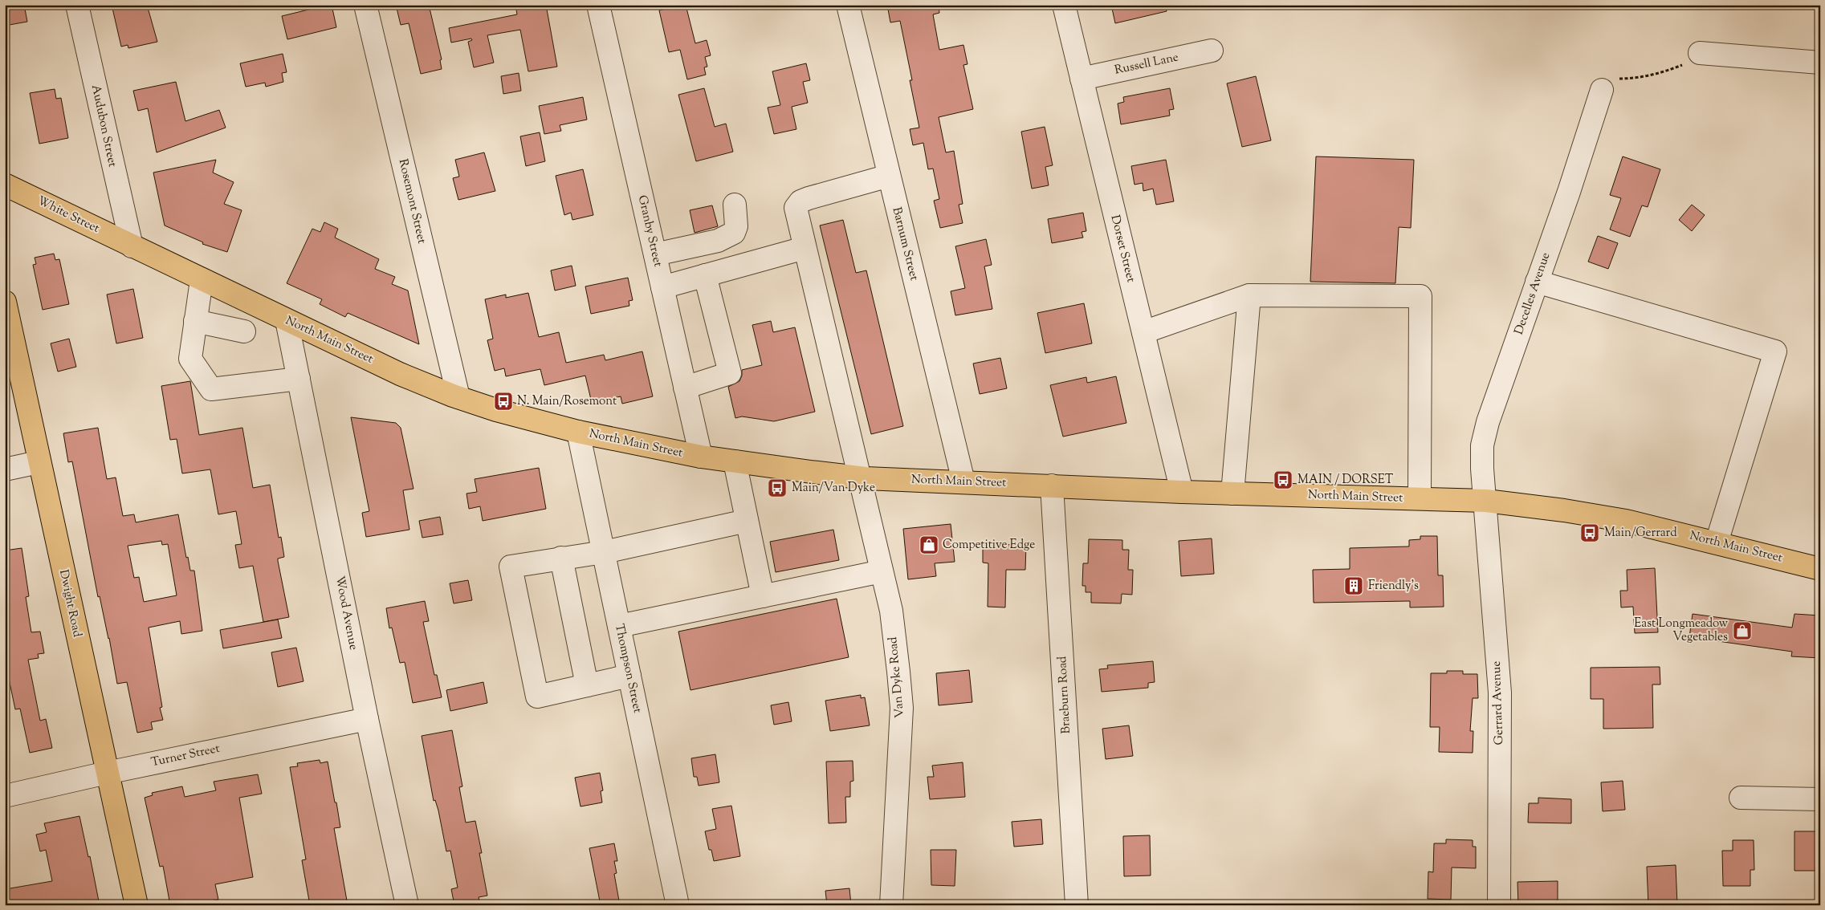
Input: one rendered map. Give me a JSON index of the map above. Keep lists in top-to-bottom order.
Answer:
{
  "streets": {
    "main road": ["White Street", "North Main Street", "Dwight Road"],
    "street": [
      "Russell Lane",
      "Audubon Street",
      "Rosemont Street",
      "Granby Street",
      "Barnum Street",
      "Dorset Street",
      "Decelles Avenue",
      "Wood Avenue",
      "Thompson Street",
      "Van Dyke Road",
      "Braeburn Road",
      "Gerrard Avenue",
      "Turner Street"
    ]
  },
  "crossings": [
    ["Russell Lane", "Dorset Street"],
    ["Audubon Street", "White Street"],
    ["Audubon Street", "North Main Street"],
    ["Rosemont Street", "North Main Street"],
    ["White Street", "North Main Street"],
    ["Granby Street", "North Main Street"],
    ["Barnum Street", "North Main Street"],
    ["Barnum Street", "Van Dyke Road"],
    ["Dorset Street", "North Main Street"],
    ["Decelles Avenue", "North Main Street"],
    ["Decelles Avenue", "Gerrard Avenue"],
    ["North Main Street", "Wood Avenue"],
    ["North Main Street", "Thompson Street"],
    ["North Main Street", "Van Dyke Road"],
    ["North Main Street", "Braeburn Road"],
    ["North Main Street", "Gerrard Avenue"],
    ["Dwight Road", "Turner Street"],
    ["Wood Avenue", "Turner Street"]
  ],
  "places": {
    "bus stop": [
      "N. Main/Rosemont",
      "MAIN / DORSET",
      "Main/Van Dyke",
      "Main/Gerrard"
    ],
    "shop": ["Competitive Edge", "East Longmeadow Vegetables"],
    "building": ["Friendly's"]
  }
}
